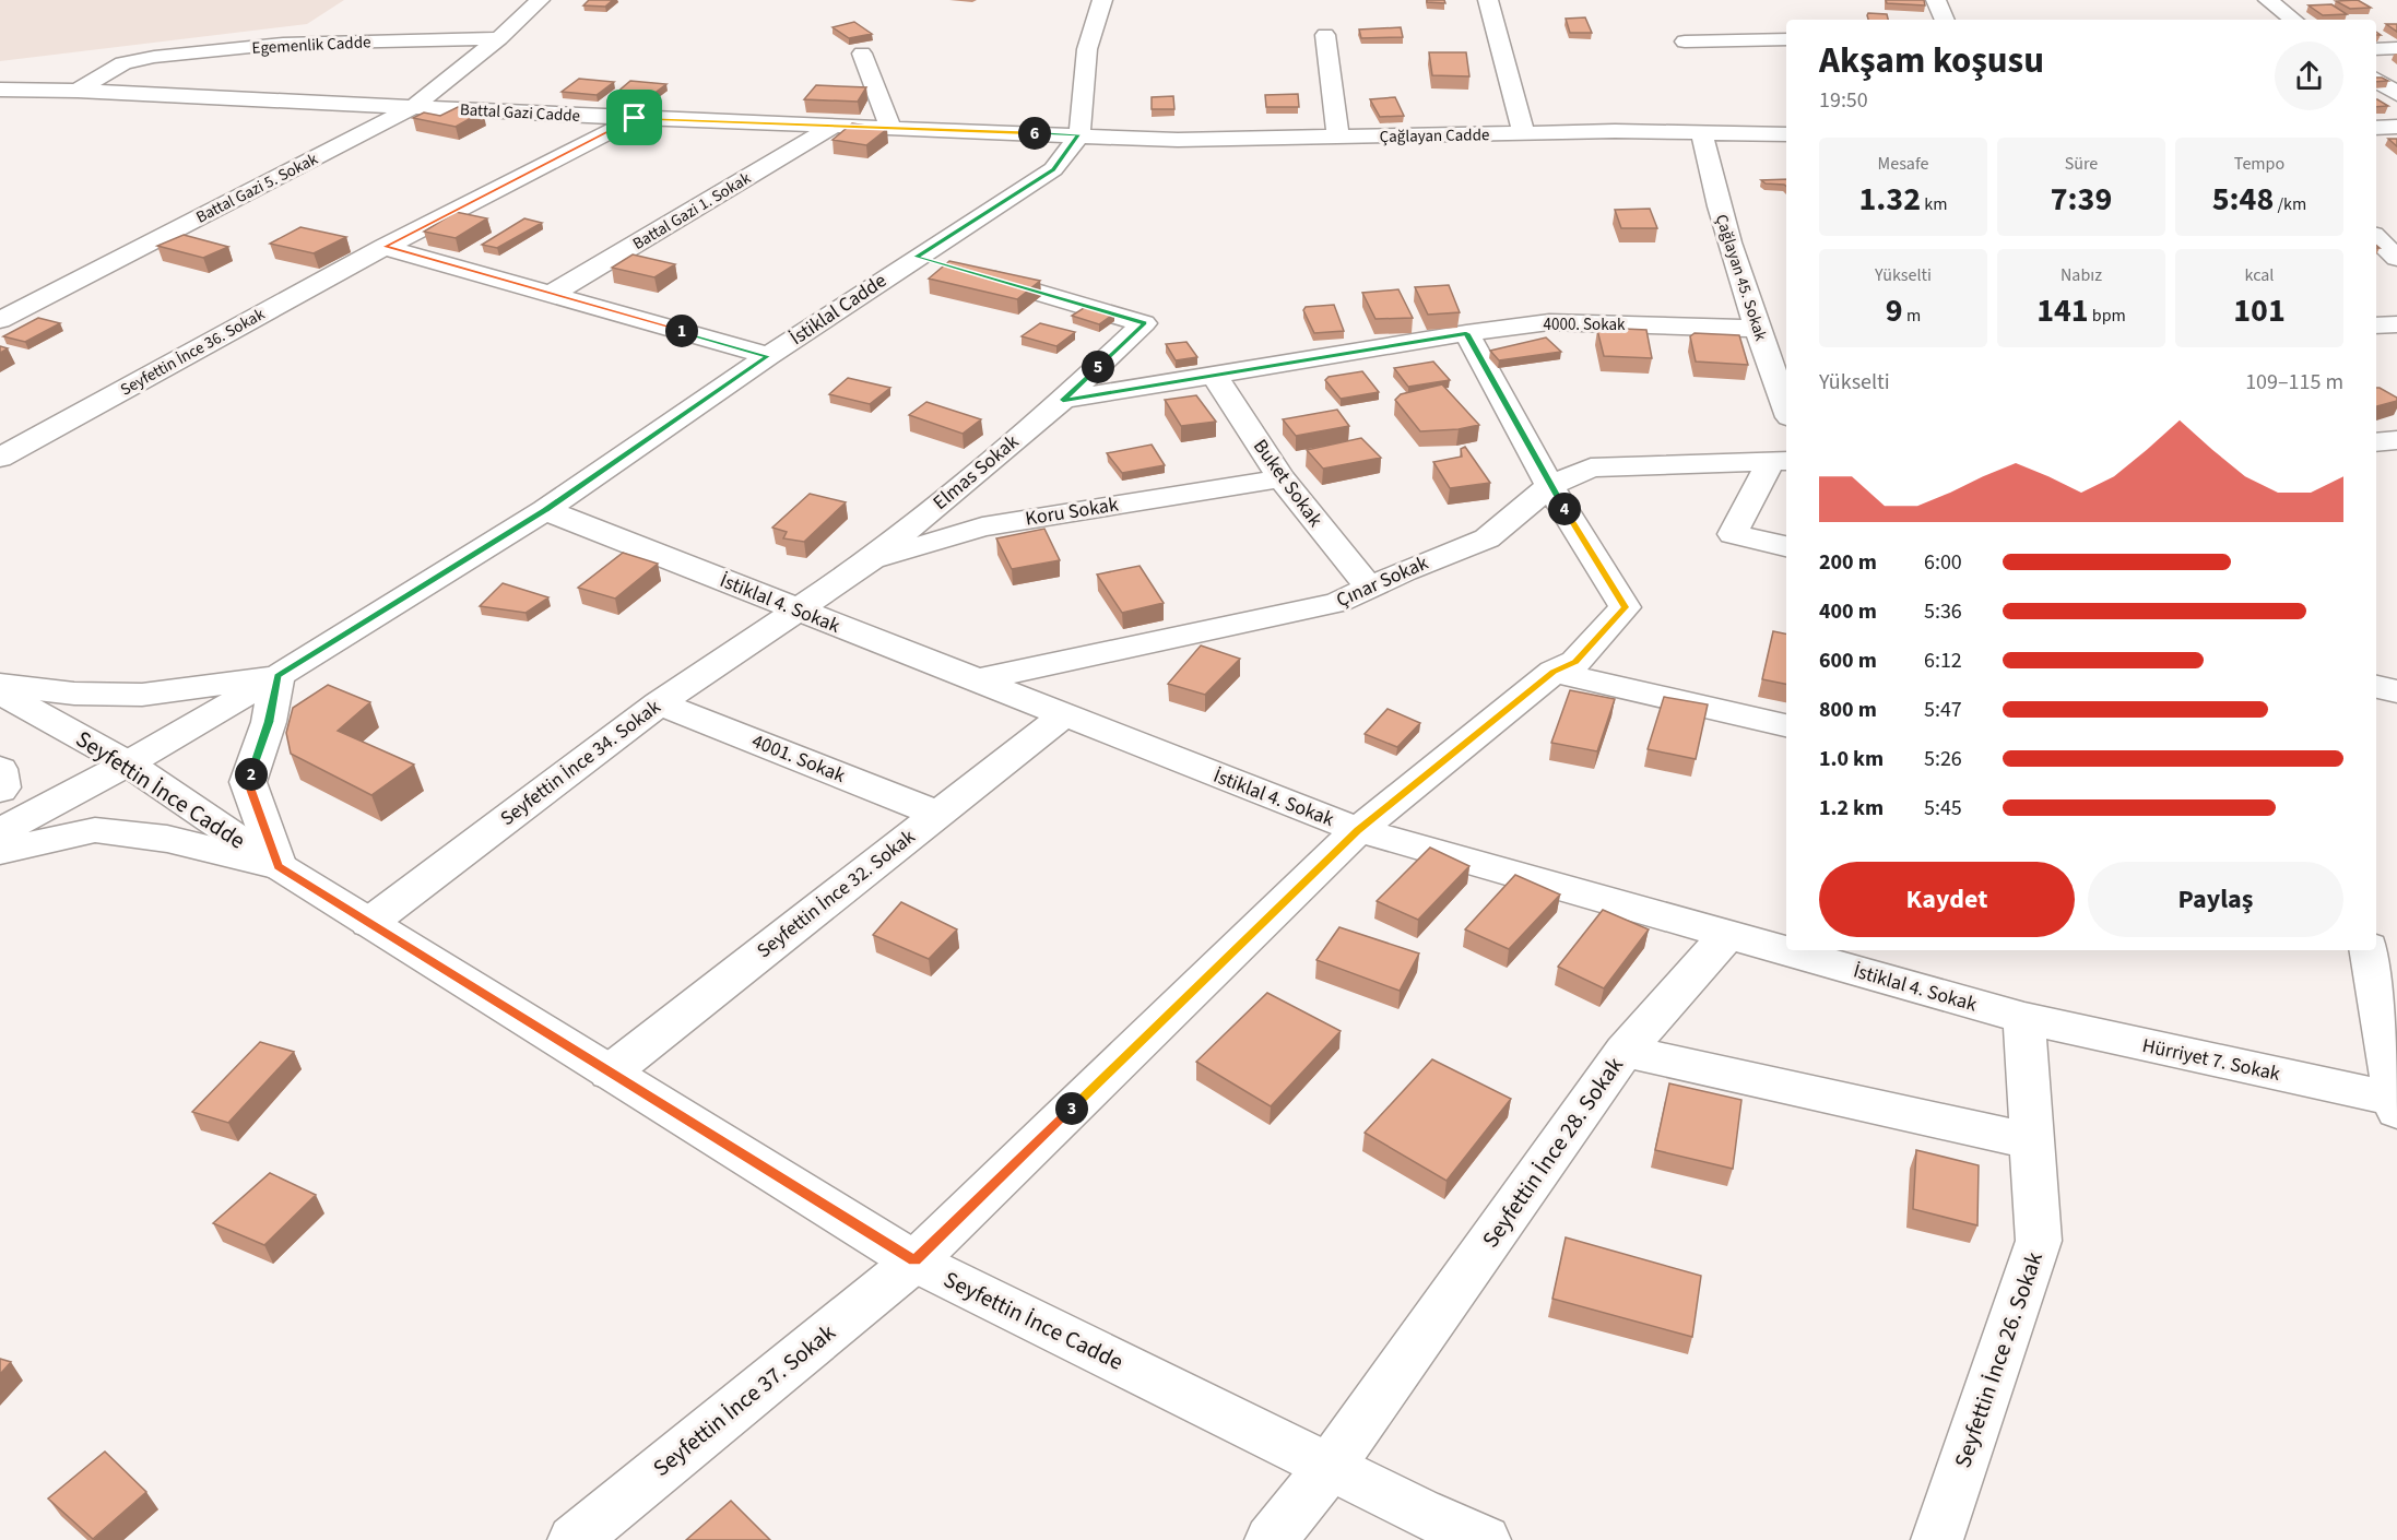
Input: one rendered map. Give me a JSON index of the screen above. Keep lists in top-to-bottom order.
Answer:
{
  "streets": {
    "street": [
      "Egemenlik Cadde",
      "Battal Gazi Cadde",
      "Çağlayan Cadde",
      "Battal Gazi 5. Sokak",
      "Battal Gazi 1. Sokak",
      "Çağlayan 45. Sokak",
      "İstiklal Cadde",
      "4000. Sokak",
      "Seyfettin İnce 36. Sokak",
      "Elmas Sokak",
      "Buket Sokak",
      "Koru Sokak",
      "Çınar Sokak",
      "İstiklal 4. Sokak",
      "4001. Sokak",
      "Seyfettin İnce 34. Sokak",
      "Seyfettin İnce Cadde",
      "Seyfettin İnce 32. Sokak",
      "Hürriyet 7. Sokak",
      "Seyfettin İnce 28. Sokak",
      "Seyfettin İnce 26. Sokak",
      "Seyfettin İnce 37. Sokak"
    ]
  },
  "crossings": [
    ["Egemenlik Cadde", "Battal Gazi Cadde"],
    ["Egemenlik Cadde", "Battal Gazi 5. Sokak"],
    ["Battal Gazi Cadde", "Çağlayan Cadde"],
    ["Battal Gazi Cadde", "Battal Gazi 5. Sokak"],
    ["Battal Gazi Cadde", "Battal Gazi 1. Sokak"],
    ["Battal Gazi Cadde", "İstiklal Cadde"],
    ["Battal Gazi Cadde", "Seyfettin İnce 36. Sokak"],
    ["Çağlayan Cadde", "Çağlayan 45. Sokak"],
    ["Çağlayan Cadde", "İstiklal Cadde"],
    ["Çağlayan 45. Sokak", "4000. Sokak"],
    ["İstiklal Cadde", "Elmas Sokak"],
    ["İstiklal Cadde", "İstiklal 4. Sokak"],
    ["İstiklal Cadde", "Seyfettin İnce Cadde"],
    ["4000. Sokak", "Elmas Sokak"],
    ["4000. Sokak", "Buket Sokak"],
    ["Elmas Sokak", "Koru Sokak"],
    ["Elmas Sokak", "İstiklal 4. Sokak"],
    ["Elmas Sokak", "Seyfettin İnce 34. Sokak"],
    ["Buket Sokak", "Koru Sokak"],
    ["Buket Sokak", "Çınar Sokak"],
    ["Çınar Sokak", "İstiklal 4. Sokak"],
    ["Çınar Sokak", "Seyfettin İnce 37. Sokak"],
    ["İstiklal 4. Sokak", "Seyfettin İnce 34. Sokak"],
    ["İstiklal 4. Sokak", "Seyfettin İnce 32. Sokak"],
    ["İstiklal 4. Sokak", "Hürriyet 7. Sokak"],
    ["İstiklal 4. Sokak", "Seyfettin İnce 26. Sokak"],
    ["İstiklal 4. Sokak", "Seyfettin İnce 37. Sokak"],
    ["4001. Sokak", "Seyfettin İnce 34. Sokak"],
    ["4001. Sokak", "Seyfettin İnce 32. Sokak"],
    ["Seyfettin İnce 34. Sokak", "Seyfettin İnce Cadde"],
    ["Seyfettin İnce Cadde", "Seyfettin İnce 32. Sokak"],
    ["Seyfettin İnce Cadde", "Seyfettin İnce 28. Sokak"],
    ["Seyfettin İnce Cadde", "Seyfettin İnce 37. Sokak"],
    ["Hürriyet 7. Sokak", "Seyfettin İnce 26. Sokak"],
    ["Seyfettin İnce 28. Sokak", "Seyfettin İnce 26. Sokak"]
  ],
  "page": {
    "heading": ["Akşam koşusu", "19:50"],
    "pins": [
      "6",
      "1",
      "5",
      "4",
      "2",
      "3"
    ],
    "stats": [
      ["Mesafe", "1.32 km"],
      ["Süre", "7:39"],
      ["Tempo", "5:48 /km"],
      ["Yükselti", "9 m"],
      ["Nabız", "141 bpm"],
      ["kcal", "101"]
    ],
    "chart": ["Yükselti", "109–115 m"],
    "list": [
      {
        "name": "200 m",
        "note": "6:00"
      },
      {
        "name": "400 m",
        "note": "5:36"
      },
      {
        "name": "600 m",
        "note": "6:12"
      },
      {
        "name": "800 m",
        "note": "5:47"
      },
      {
        "name": "1.0 km",
        "note": "5:26"
      },
      {
        "name": "1.2 km",
        "note": "5:45"
      }
    ],
    "buttons": ["Kaydet", "Paylaş"]
  }
}
